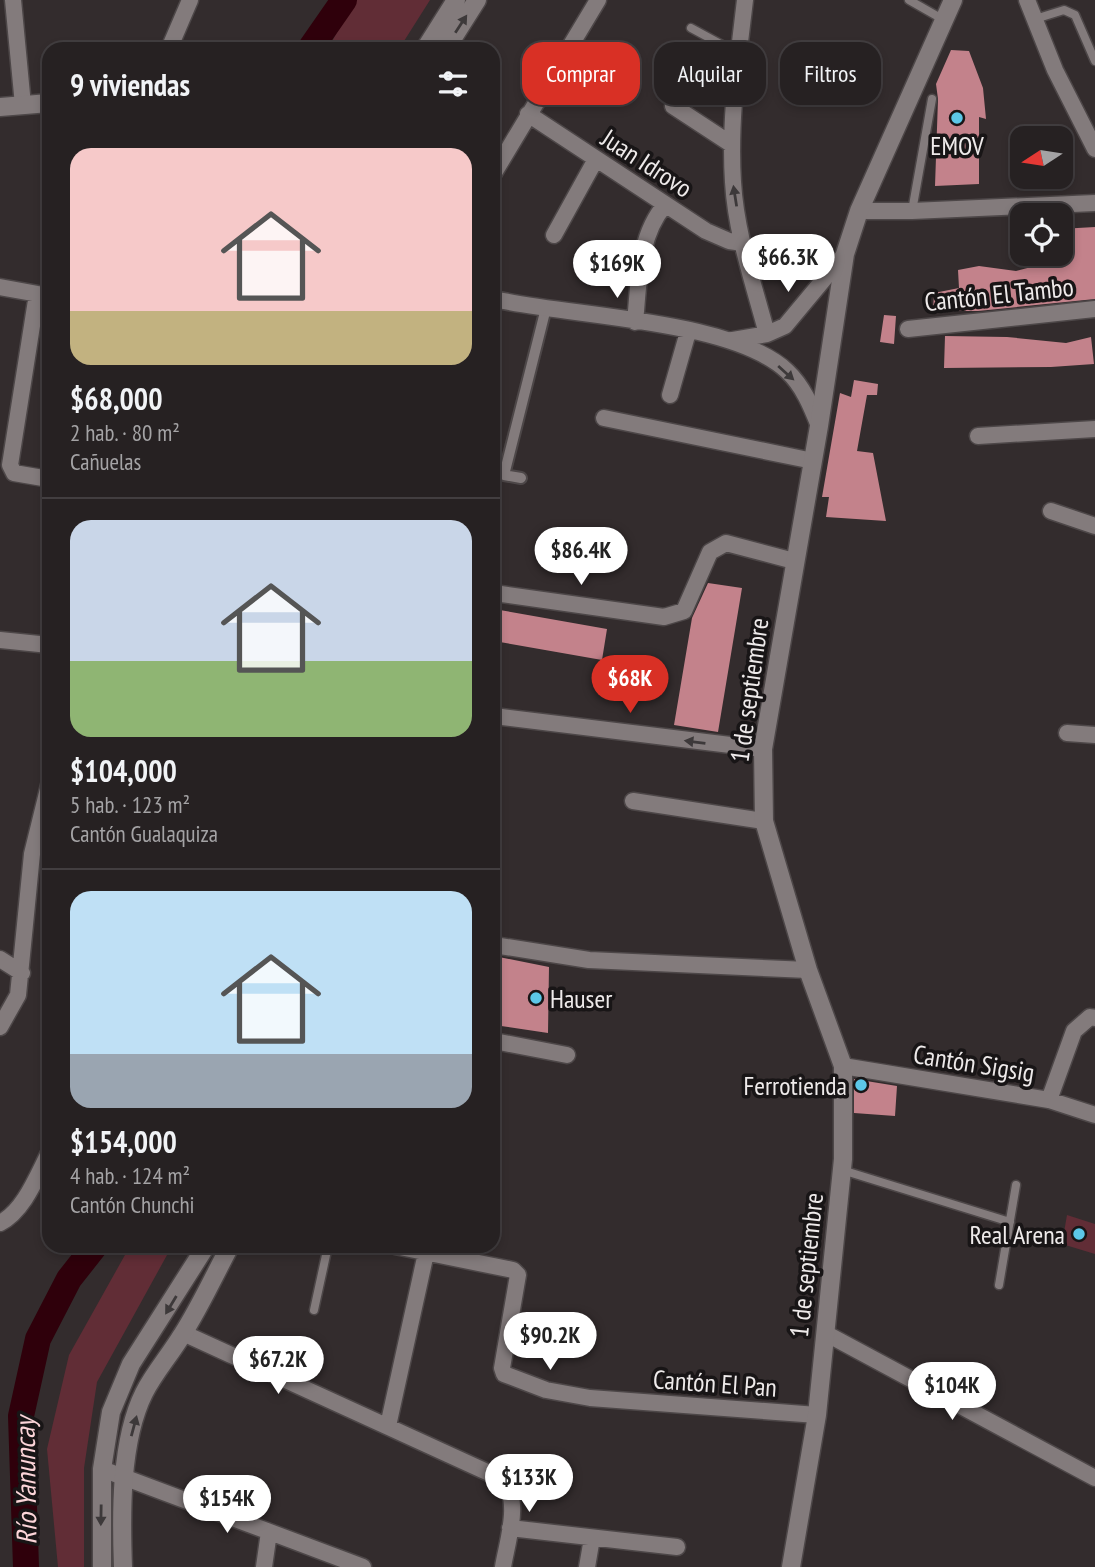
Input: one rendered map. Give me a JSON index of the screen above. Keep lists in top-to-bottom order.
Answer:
{
  "streets": {
    "street": [
      "Juan Idrovo",
      "Cantón El Tambo",
      "1 de septiembre",
      "Cantón Sigsig",
      "Cantón El Pan"
    ]
  },
  "crossings": [
    ["1 de septiembre", "Cantón Sigsig"],
    ["1 de septiembre", "Cantón El Pan"]
  ],
  "water": ["Río Yanuncay"],
  "places": [
    "EMOV",
    "Hauser",
    "Ferrotienda",
    "Real Arena"
  ],
  "north": "left",
  "page": {
    "chip": ["Comprar", "Alquilar", "Filtros"],
    "heading": "9 viviendas",
    "list": [
      {
        "name": "$68,000",
        "note": "2 hab. · 80 m² · Cañuelas"
      },
      {
        "name": "$104,000",
        "note": "5 hab. · 123 m² · Cantón Gualaquiza"
      },
      {
        "name": "$154,000",
        "note": "4 hab. · 124 m² · Cantón Chunchi"
      }
    ],
    "price": [
      "$66.3K",
      "$169K",
      "$86.4K",
      "$68K",
      "$90.2K",
      "$67.2K",
      "$104K",
      "$133K",
      "$154K"
    ]
  }
}
